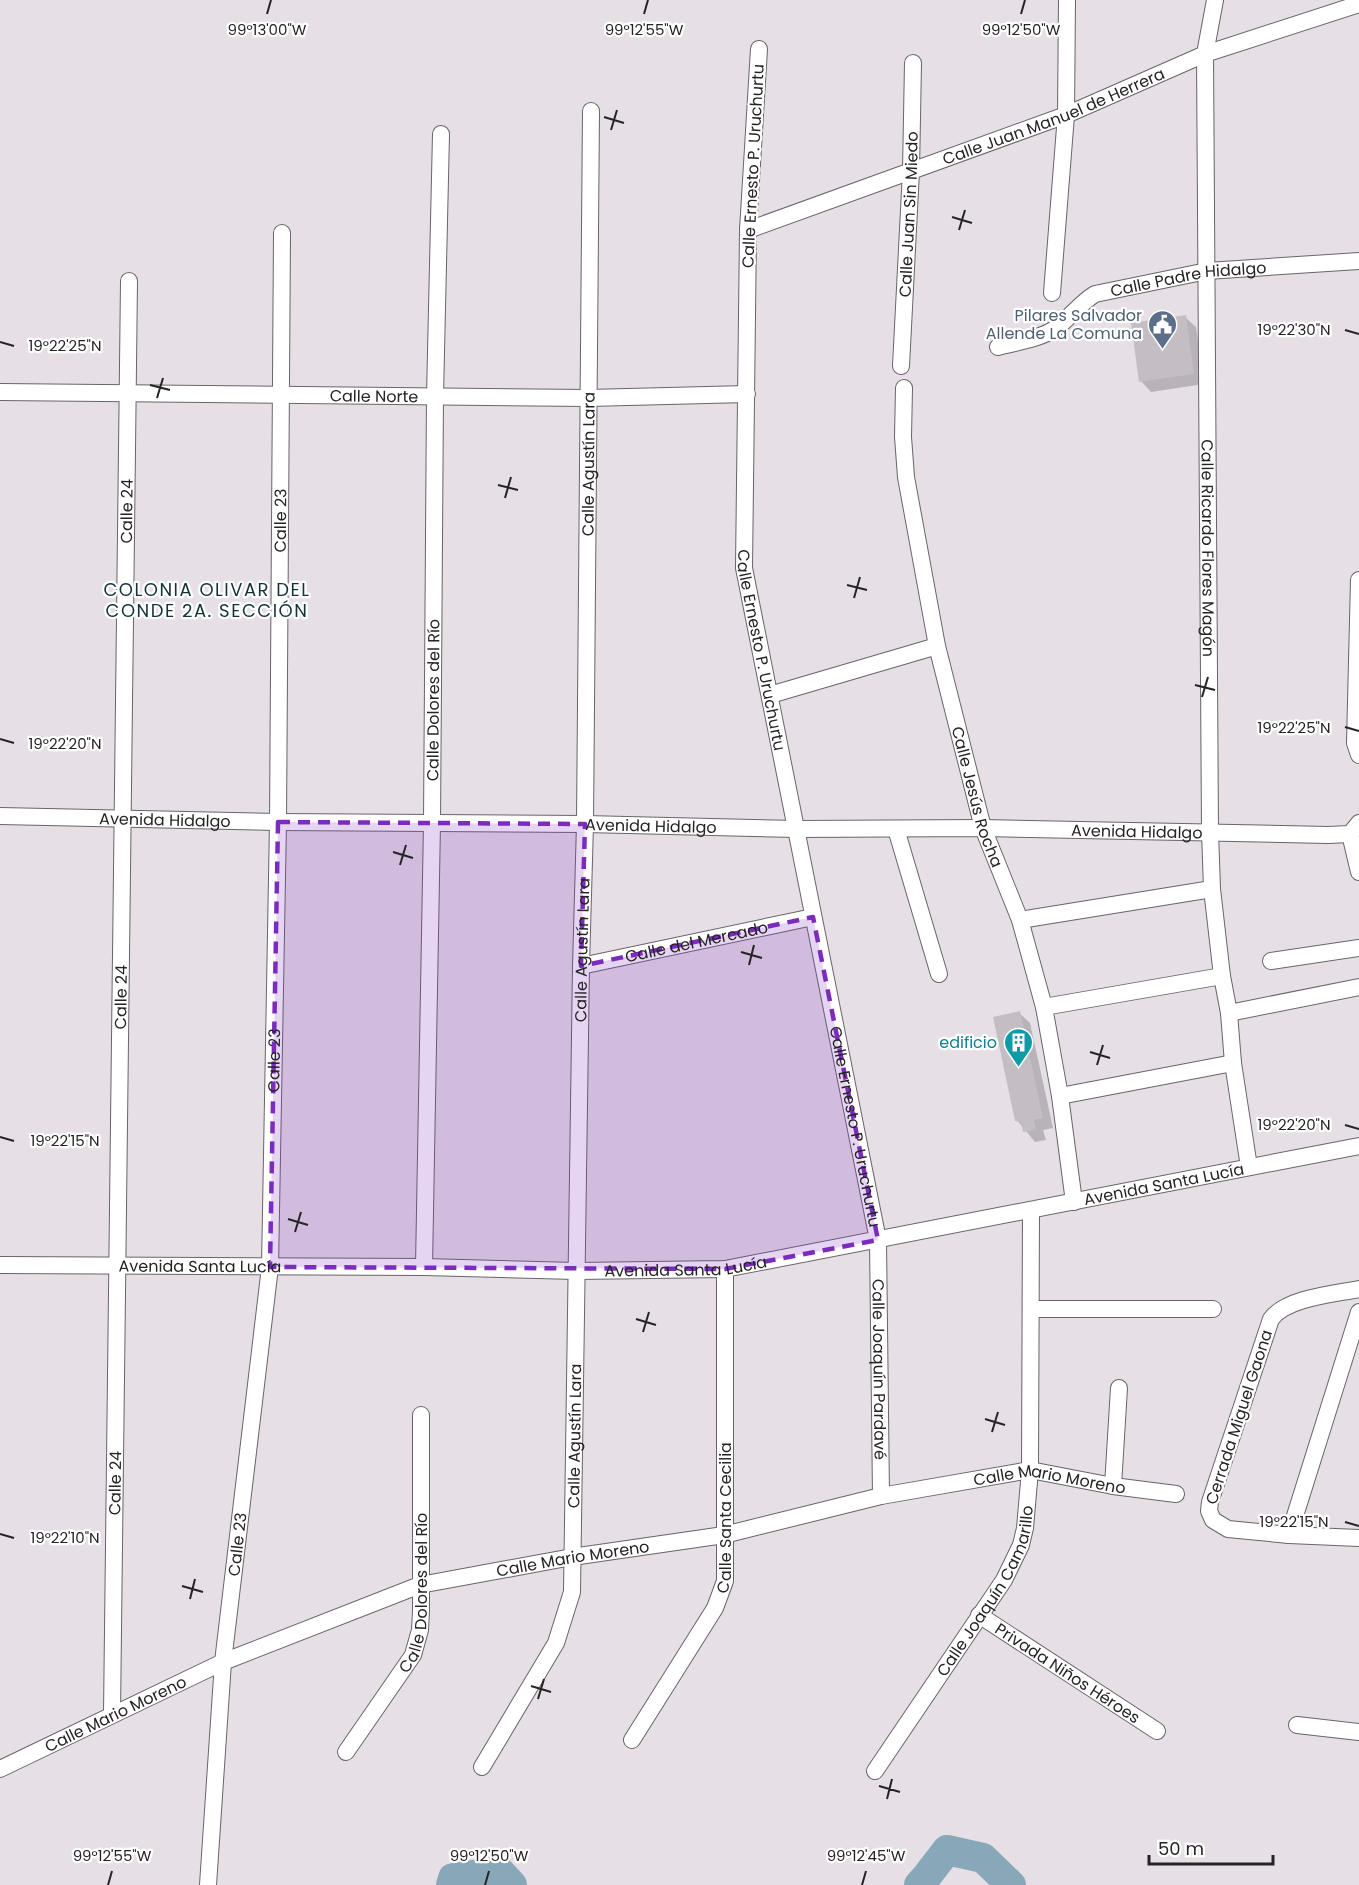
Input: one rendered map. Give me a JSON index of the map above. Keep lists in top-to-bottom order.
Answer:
{
  "streets": {
    "street": [
      "Calle Juan Manuel de Herrera",
      "Calle Ernesto P. Uruchurtu",
      "Calle Juan Sin Miedo",
      "Calle Padre Hidalgo",
      "Calle Norte",
      "Calle Agustín Lara",
      "Calle 24",
      "Calle 23",
      "Calle Ricardo Flores Magón",
      "Calle Dolores del Río",
      "Calle Jesús Rocha",
      "Avenida Hidalgo",
      "Calle del Mercado",
      "Avenida Santa Lucía",
      "Calle Joaquín Pardavé",
      "Cerrada Miguel Gaona",
      "Calle Mario Moreno",
      "Calle Santa Cecilia",
      "Calle Joaquín Camarillo",
      "Privada Niños Héroes"
    ]
  },
  "crossings": [
    ["Calle Juan Manuel de Herrera", "Calle Ernesto P. Uruchurtu"],
    ["Calle Juan Manuel de Herrera", "Calle Juan Sin Miedo"],
    ["Calle Juan Manuel de Herrera", "Calle Ricardo Flores Magón"],
    ["Calle Ernesto P. Uruchurtu", "Calle Norte"],
    ["Calle Ernesto P. Uruchurtu", "Avenida Hidalgo"],
    ["Calle Ernesto P. Uruchurtu", "Calle del Mercado"],
    ["Calle Ernesto P. Uruchurtu", "Avenida Santa Lucía"],
    ["Calle Ernesto P. Uruchurtu", "Calle Joaquín Pardavé"],
    ["Calle Padre Hidalgo", "Calle Ricardo Flores Magón"],
    ["Calle Norte", "Calle Agustín Lara"],
    ["Calle Norte", "Calle 24"],
    ["Calle Norte", "Calle 23"],
    ["Calle Norte", "Calle Dolores del Río"],
    ["Calle Agustín Lara", "Avenida Hidalgo"],
    ["Calle Agustín Lara", "Calle del Mercado"],
    ["Calle Agustín Lara", "Avenida Santa Lucía"],
    ["Calle Agustín Lara", "Calle Mario Moreno"],
    ["Calle 24", "Avenida Hidalgo"],
    ["Calle 24", "Avenida Santa Lucía"],
    ["Calle 24", "Calle Mario Moreno"],
    ["Calle 23", "Avenida Hidalgo"],
    ["Calle 23", "Avenida Santa Lucía"],
    ["Calle 23", "Calle Mario Moreno"],
    ["Calle Ricardo Flores Magón", "Avenida Hidalgo"],
    ["Calle Ricardo Flores Magón", "Avenida Santa Lucía"],
    ["Calle Dolores del Río", "Avenida Hidalgo"],
    ["Calle Dolores del Río", "Avenida Santa Lucía"],
    ["Calle Dolores del Río", "Calle Mario Moreno"],
    ["Calle Jesús Rocha", "Avenida Hidalgo"],
    ["Calle Jesús Rocha", "Avenida Santa Lucía"],
    ["Avenida Santa Lucía", "Calle Joaquín Pardavé"],
    ["Avenida Santa Lucía", "Calle Santa Cecilia"],
    ["Avenida Santa Lucía", "Calle Joaquín Camarillo"],
    ["Calle Joaquín Pardavé", "Calle Mario Moreno"],
    ["Calle Mario Moreno", "Calle Santa Cecilia"],
    ["Calle Mario Moreno", "Calle Joaquín Camarillo"],
    ["Calle Joaquín Camarillo", "Privada Niños Héroes"]
  ],
  "districts": ["COLONIA OLIVAR DEL CONDE 2A. SECCIÓN"],
  "places": {
    "public building": ["Pilares Salvador Allende La Comuna"],
    "building": ["edificio"]
  },
  "scale_bar": "50 m",
  "coordinates": [
    "99°13'00\"W",
    "99°12'55\"W",
    "99°12'50\"W",
    "19°22'30\"N",
    "19°22'25\"N",
    "19°22'20\"N",
    "19°22'15\"N",
    "19°22'10\"N",
    "99°12'45\"W"
  ]
}
